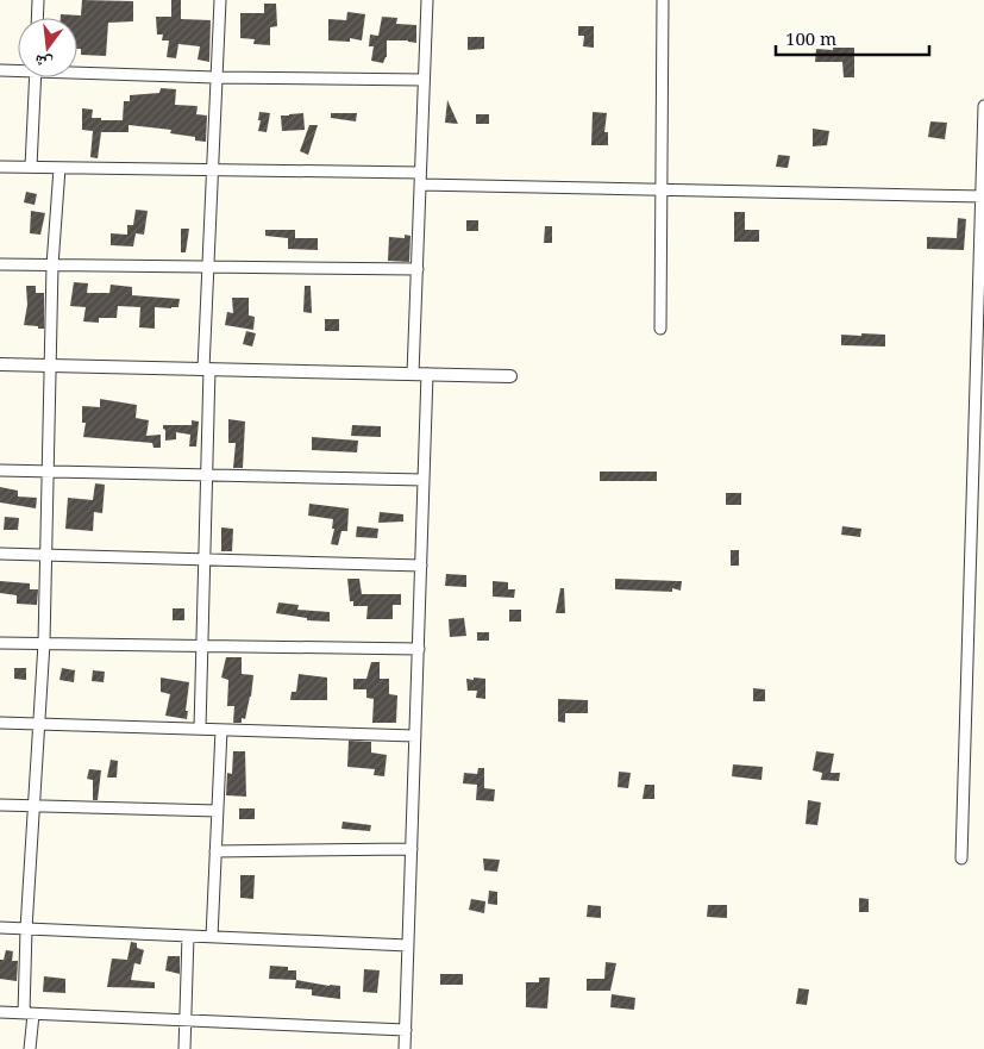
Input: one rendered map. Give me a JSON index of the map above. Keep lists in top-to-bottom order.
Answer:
{
  "scale_bar": "100 m",
  "north": "bottom"
}
